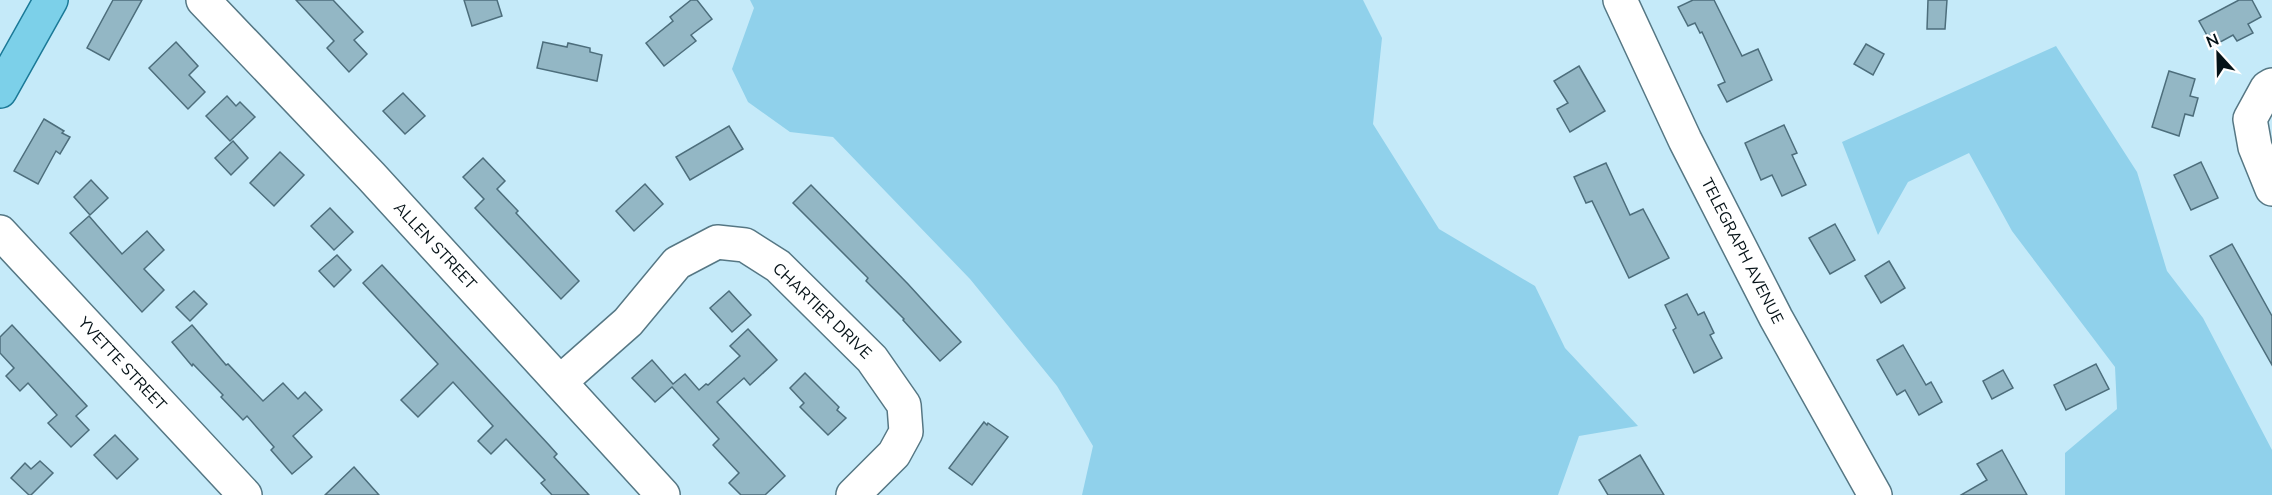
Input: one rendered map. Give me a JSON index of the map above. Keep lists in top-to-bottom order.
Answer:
{
  "streets": {
    "street": [
      "ALLEN STREET",
      "TELEGRAPH AVENUE",
      "CHARTIER DRIVE",
      "YVETTE STREET"
    ]
  },
  "crossings": [
    ["ALLEN STREET", "CHARTIER DRIVE"]
  ],
  "north": "top"
}
